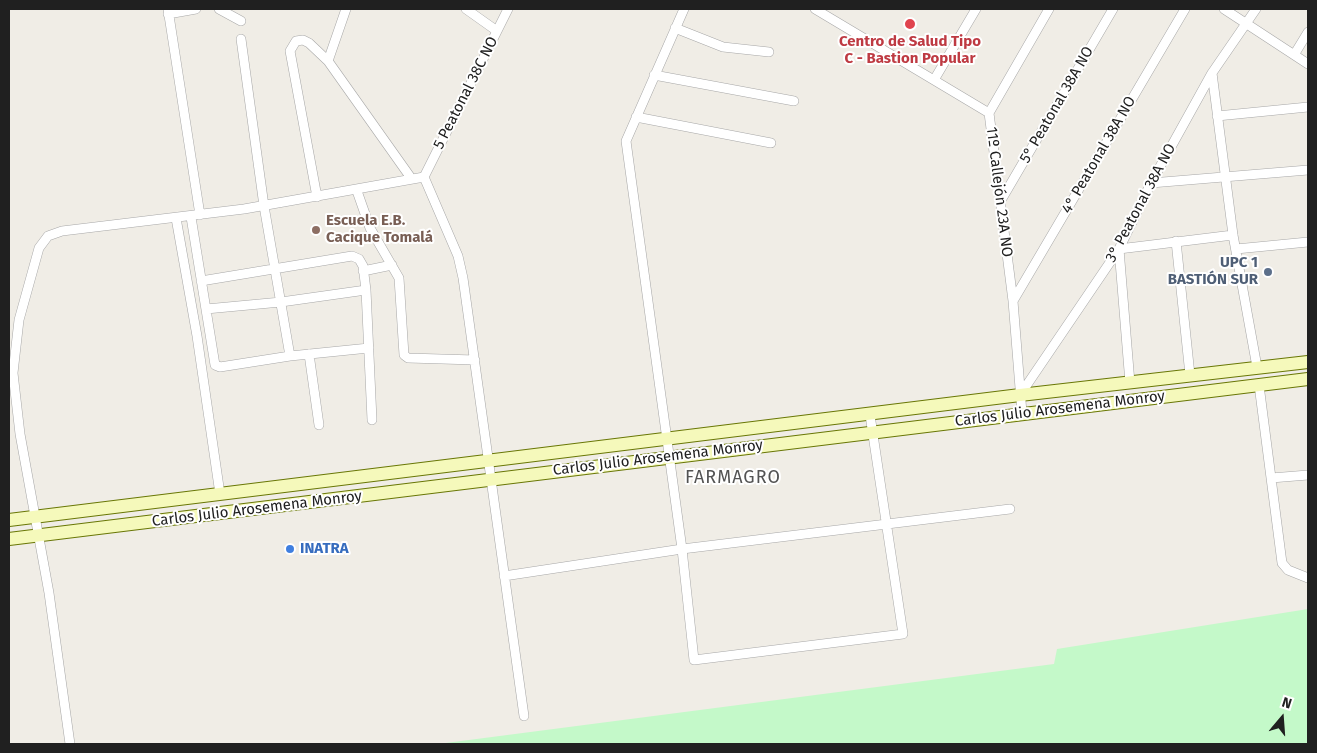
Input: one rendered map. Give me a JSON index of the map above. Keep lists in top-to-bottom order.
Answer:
{
  "streets": {
    "main road": ["Carlos Julio Arosemena Monroy"],
    "street": [
      "5 Peatonal 38C NO",
      "5° Peatonal 38A NO",
      "4° Peatonal 38A NO",
      "11º Callejón 23A NO",
      "3° Peatonal 38A NO"
    ]
  },
  "crossings": [
    ["5° Peatonal 38A NO", "11º Callejón 23A NO"],
    ["4° Peatonal 38A NO", "11º Callejón 23A NO"],
    ["11º Callejón 23A NO", "3° Peatonal 38A NO"],
    ["11º Callejón 23A NO", "Carlos Julio Arosemena Monroy"],
    ["3° Peatonal 38A NO", "Carlos Julio Arosemena Monroy"]
  ],
  "districts": ["FARMAGRO"],
  "places": [
    "Centro de Salud Tipo C - Bastion Popular",
    "Escuela E.B. Cacique Tomalá",
    "UPC 1 BASTIÓN SUR",
    "INATRA"
  ],
  "north": "top"
}
